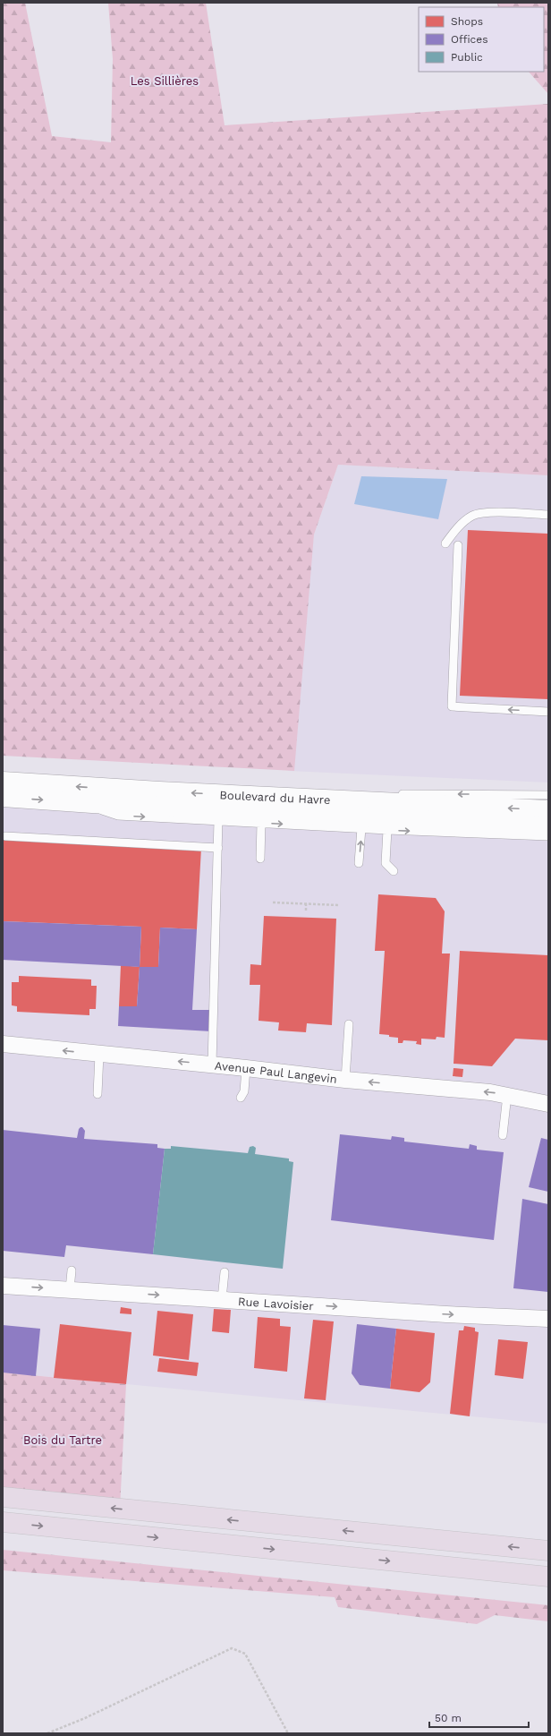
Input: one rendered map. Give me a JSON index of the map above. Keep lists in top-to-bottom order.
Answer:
{
  "streets": {
    "main road": ["Boulevard du Havre"],
    "street": ["Avenue Paul Langevin", "Rue Lavoisier"]
  },
  "one_way": ["Avenue Paul Langevin", "Rue Lavoisier"],
  "parks": ["Les Sillières", "Bois du Tartre"],
  "legend": ["Shops", "Offices", "Public"],
  "scale_bar": "50 m"
}
